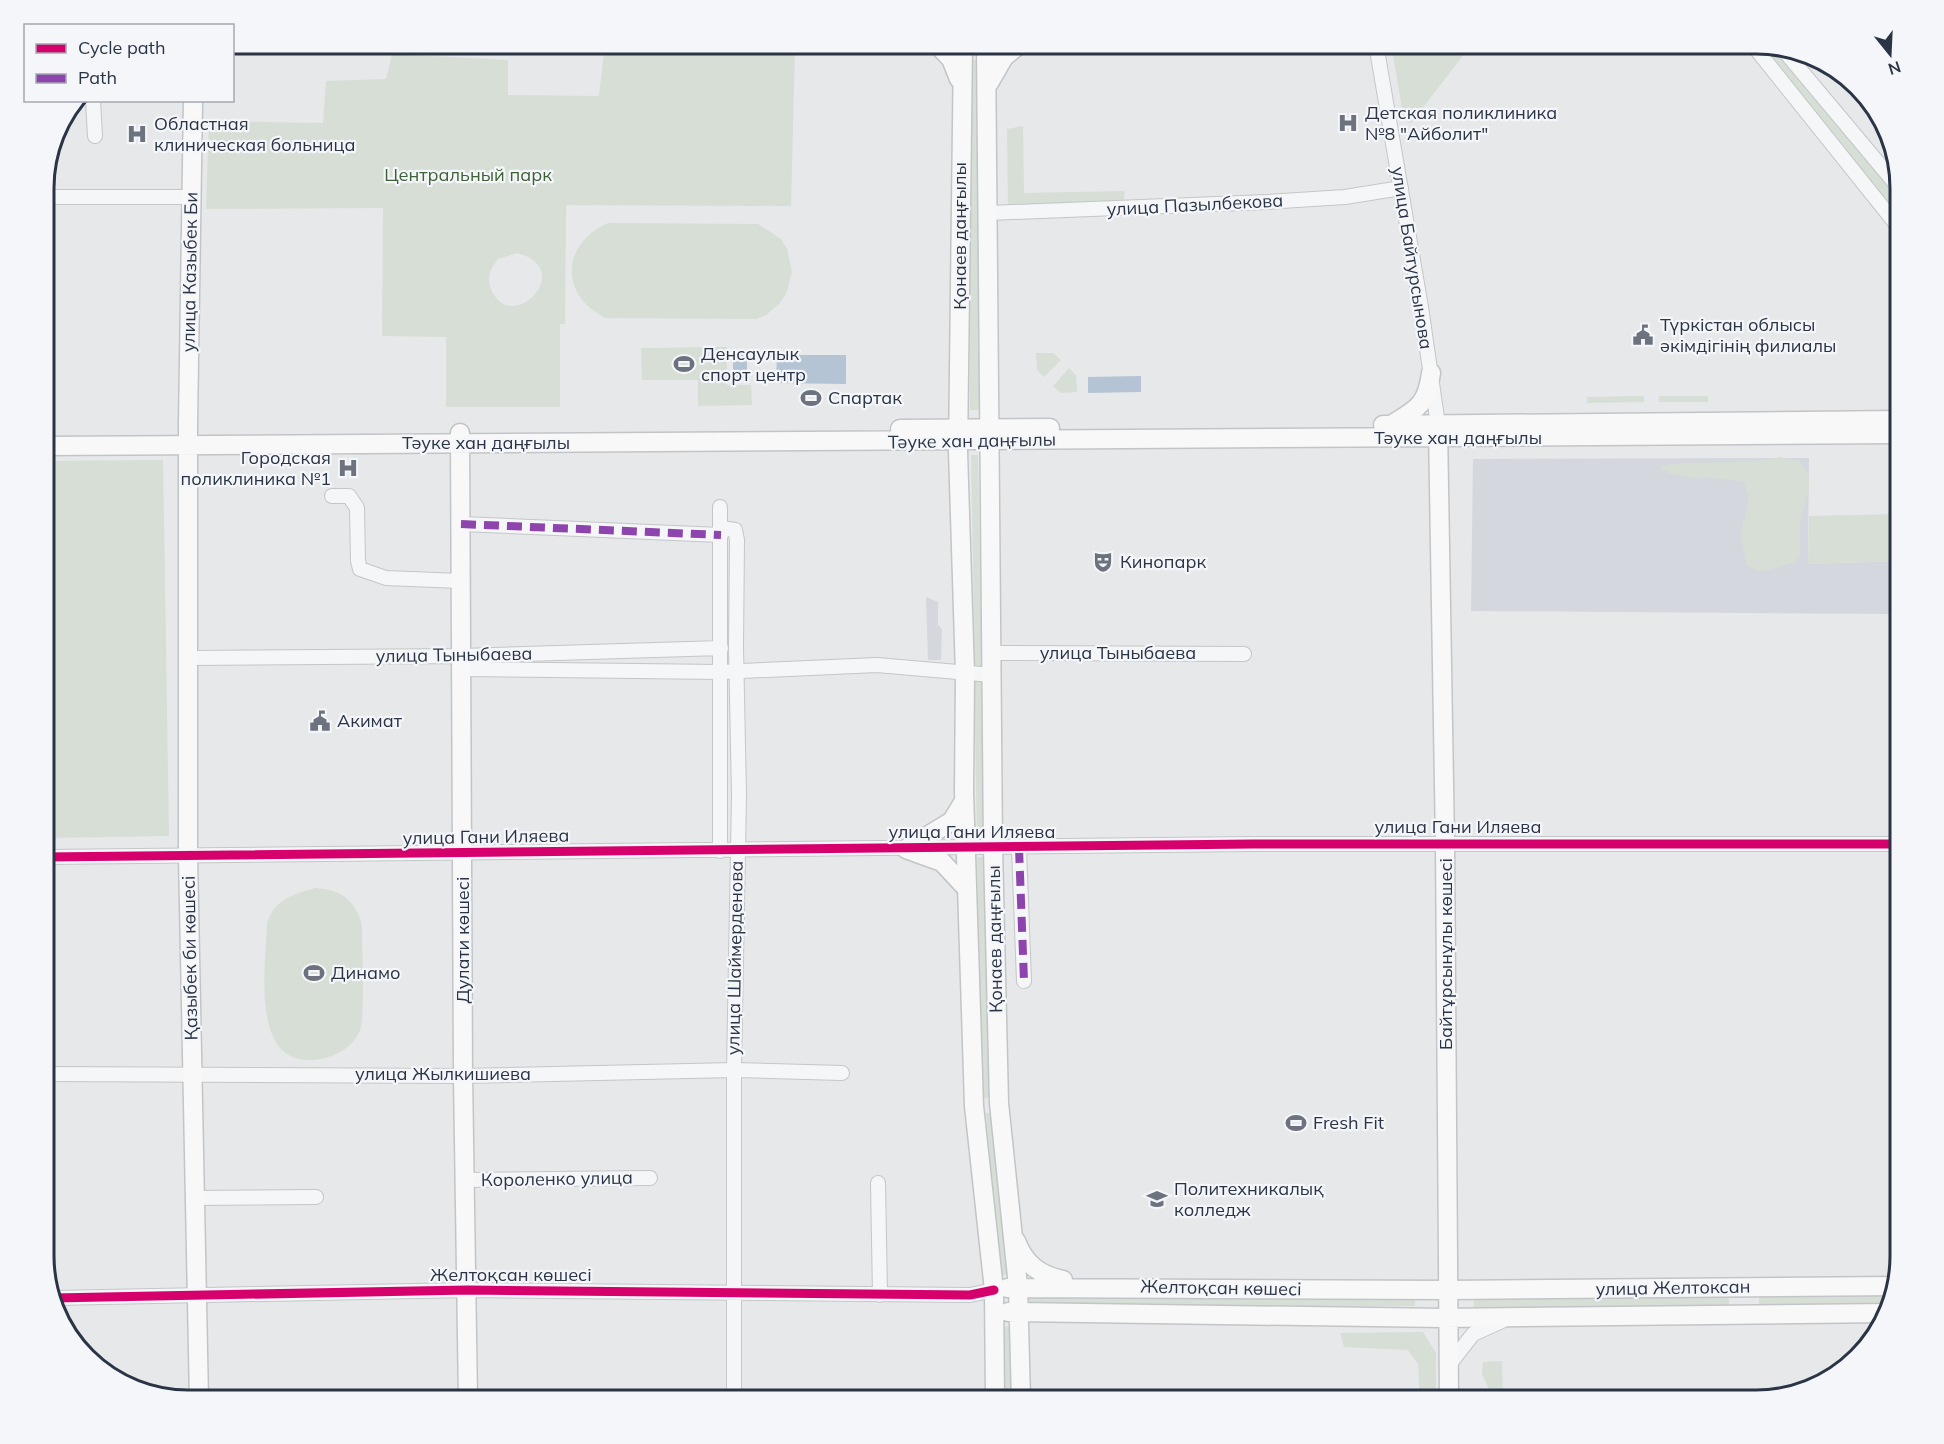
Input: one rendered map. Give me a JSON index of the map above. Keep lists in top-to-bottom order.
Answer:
{
  "streets": {
    "main road": [
      "Қонаев даңғылы",
      "улица Казыбек Би",
      "Тәуке хан даңғылы",
      "Дулати көшесі",
      "Байтұрсынұлы көшесі",
      "Қазыбек би көшесі",
      "Желтоқсан көшесі",
      "улица Желтоксан"
    ],
    "street": [
      "улица Пазылбекова",
      "улица Байтурсынова",
      "улица Тыныбаева",
      "улица Гани Иляева",
      "улица Шаймерденова",
      "улица Жылкишиева",
      "Короленко улица"
    ]
  },
  "crossings": [
    ["улица Пазылбекова", "Қонаев даңғылы"],
    ["улица Пазылбекова", "улица Байтурсынова"],
    ["Қонаев даңғылы", "Тәуке хан даңғылы"],
    ["Қонаев даңғылы", "улица Тыныбаева"],
    ["Қонаев даңғылы", "улица Гани Иляева"],
    ["Қонаев даңғылы", "Желтоқсан көшесі"],
    ["улица Байтурсынова", "Тәуке хан даңғылы"],
    ["улица Байтурсынова", "Байтұрсынұлы көшесі"],
    ["улица Казыбек Би", "Тәуке хан даңғылы"],
    ["улица Казыбек Би", "Қазыбек би көшесі"],
    ["Тәуке хан даңғылы", "Дулати көшесі"],
    ["Тәуке хан даңғылы", "Байтұрсынұлы көшесі"],
    ["Тәуке хан даңғылы", "Қазыбек би көшесі"],
    ["улица Тыныбаева", "Дулати көшесі"],
    ["улица Тыныбаева", "Қазыбек би көшесі"],
    ["улица Тыныбаева", "улица Шаймерденова"],
    ["улица Гани Иляева", "Дулати көшесі"],
    ["улица Гани Иляева", "Байтұрсынұлы көшесі"],
    ["улица Гани Иляева", "Қазыбек би көшесі"],
    ["улица Гани Иляева", "улица Шаймерденова"],
    ["Дулати көшесі", "улица Жылкишиева"],
    ["Дулати көшесі", "Короленко улица"],
    ["Дулати көшесі", "Желтоқсан көшесі"],
    ["Байтұрсынұлы көшесі", "Желтоқсан көшесі"],
    ["Байтұрсынұлы көшесі", "улица Желтоксан"],
    ["Қазыбек би көшесі", "улица Жылкишиева"],
    ["Қазыбек би көшесі", "Желтоқсан көшесі"],
    ["улица Шаймерденова", "улица Жылкишиева"],
    ["улица Шаймерденова", "Желтоқсан көшесі"],
    ["Желтоқсан көшесі", "улица Желтоксан"]
  ],
  "parks": ["Центральный парк"],
  "places": {
    "hospital": ["Детская поликлиника №8 \"Айболит\"", "Областная клиническая больница", "Городская поликлиника №1"],
    "public building": ["Түркістан облысы әкімдігінің филиалы", "Акимат"],
    "sports": [
      "Денсаулык спорт центр",
      "Спартак",
      "Динамо",
      "Fresh Fit"
    ],
    "theatre": ["Кинопарк"],
    "school or university": ["Политехникалық колледж"]
  },
  "legend": ["Cycle path", "Path"],
  "north": "bottom"
}
